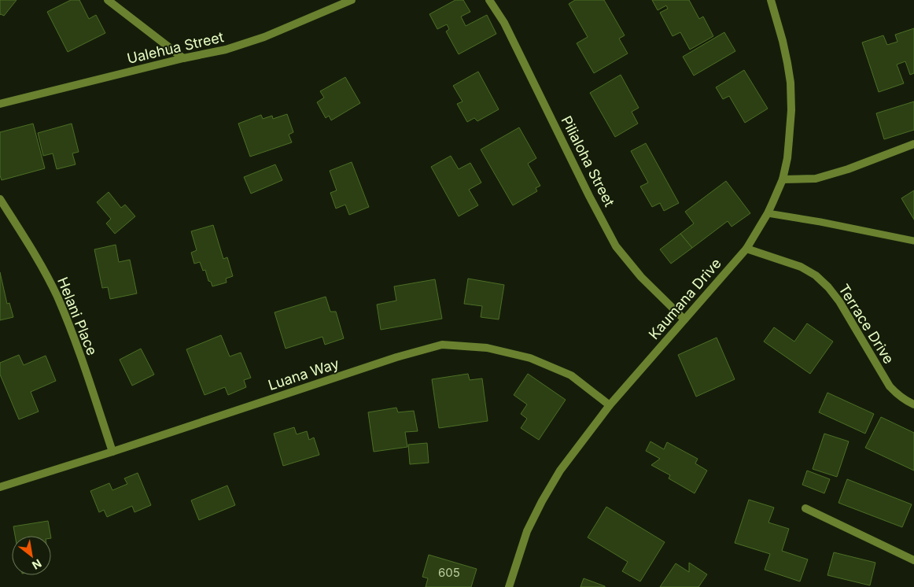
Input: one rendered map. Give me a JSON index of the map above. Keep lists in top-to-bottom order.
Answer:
{
  "streets": {
    "street": [
      "Ualehua Street",
      "Pilialoha Street",
      "Kaumana Drive",
      "Helani Place",
      "Terrace Drive",
      "Luana Way"
    ]
  },
  "crossings": [
    ["Pilialoha Street", "Kaumana Drive"],
    ["Kaumana Drive", "Terrace Drive"],
    ["Kaumana Drive", "Luana Way"],
    ["Helani Place", "Luana Way"]
  ],
  "house_numbers": ["605"],
  "north": "bottom right"
}
